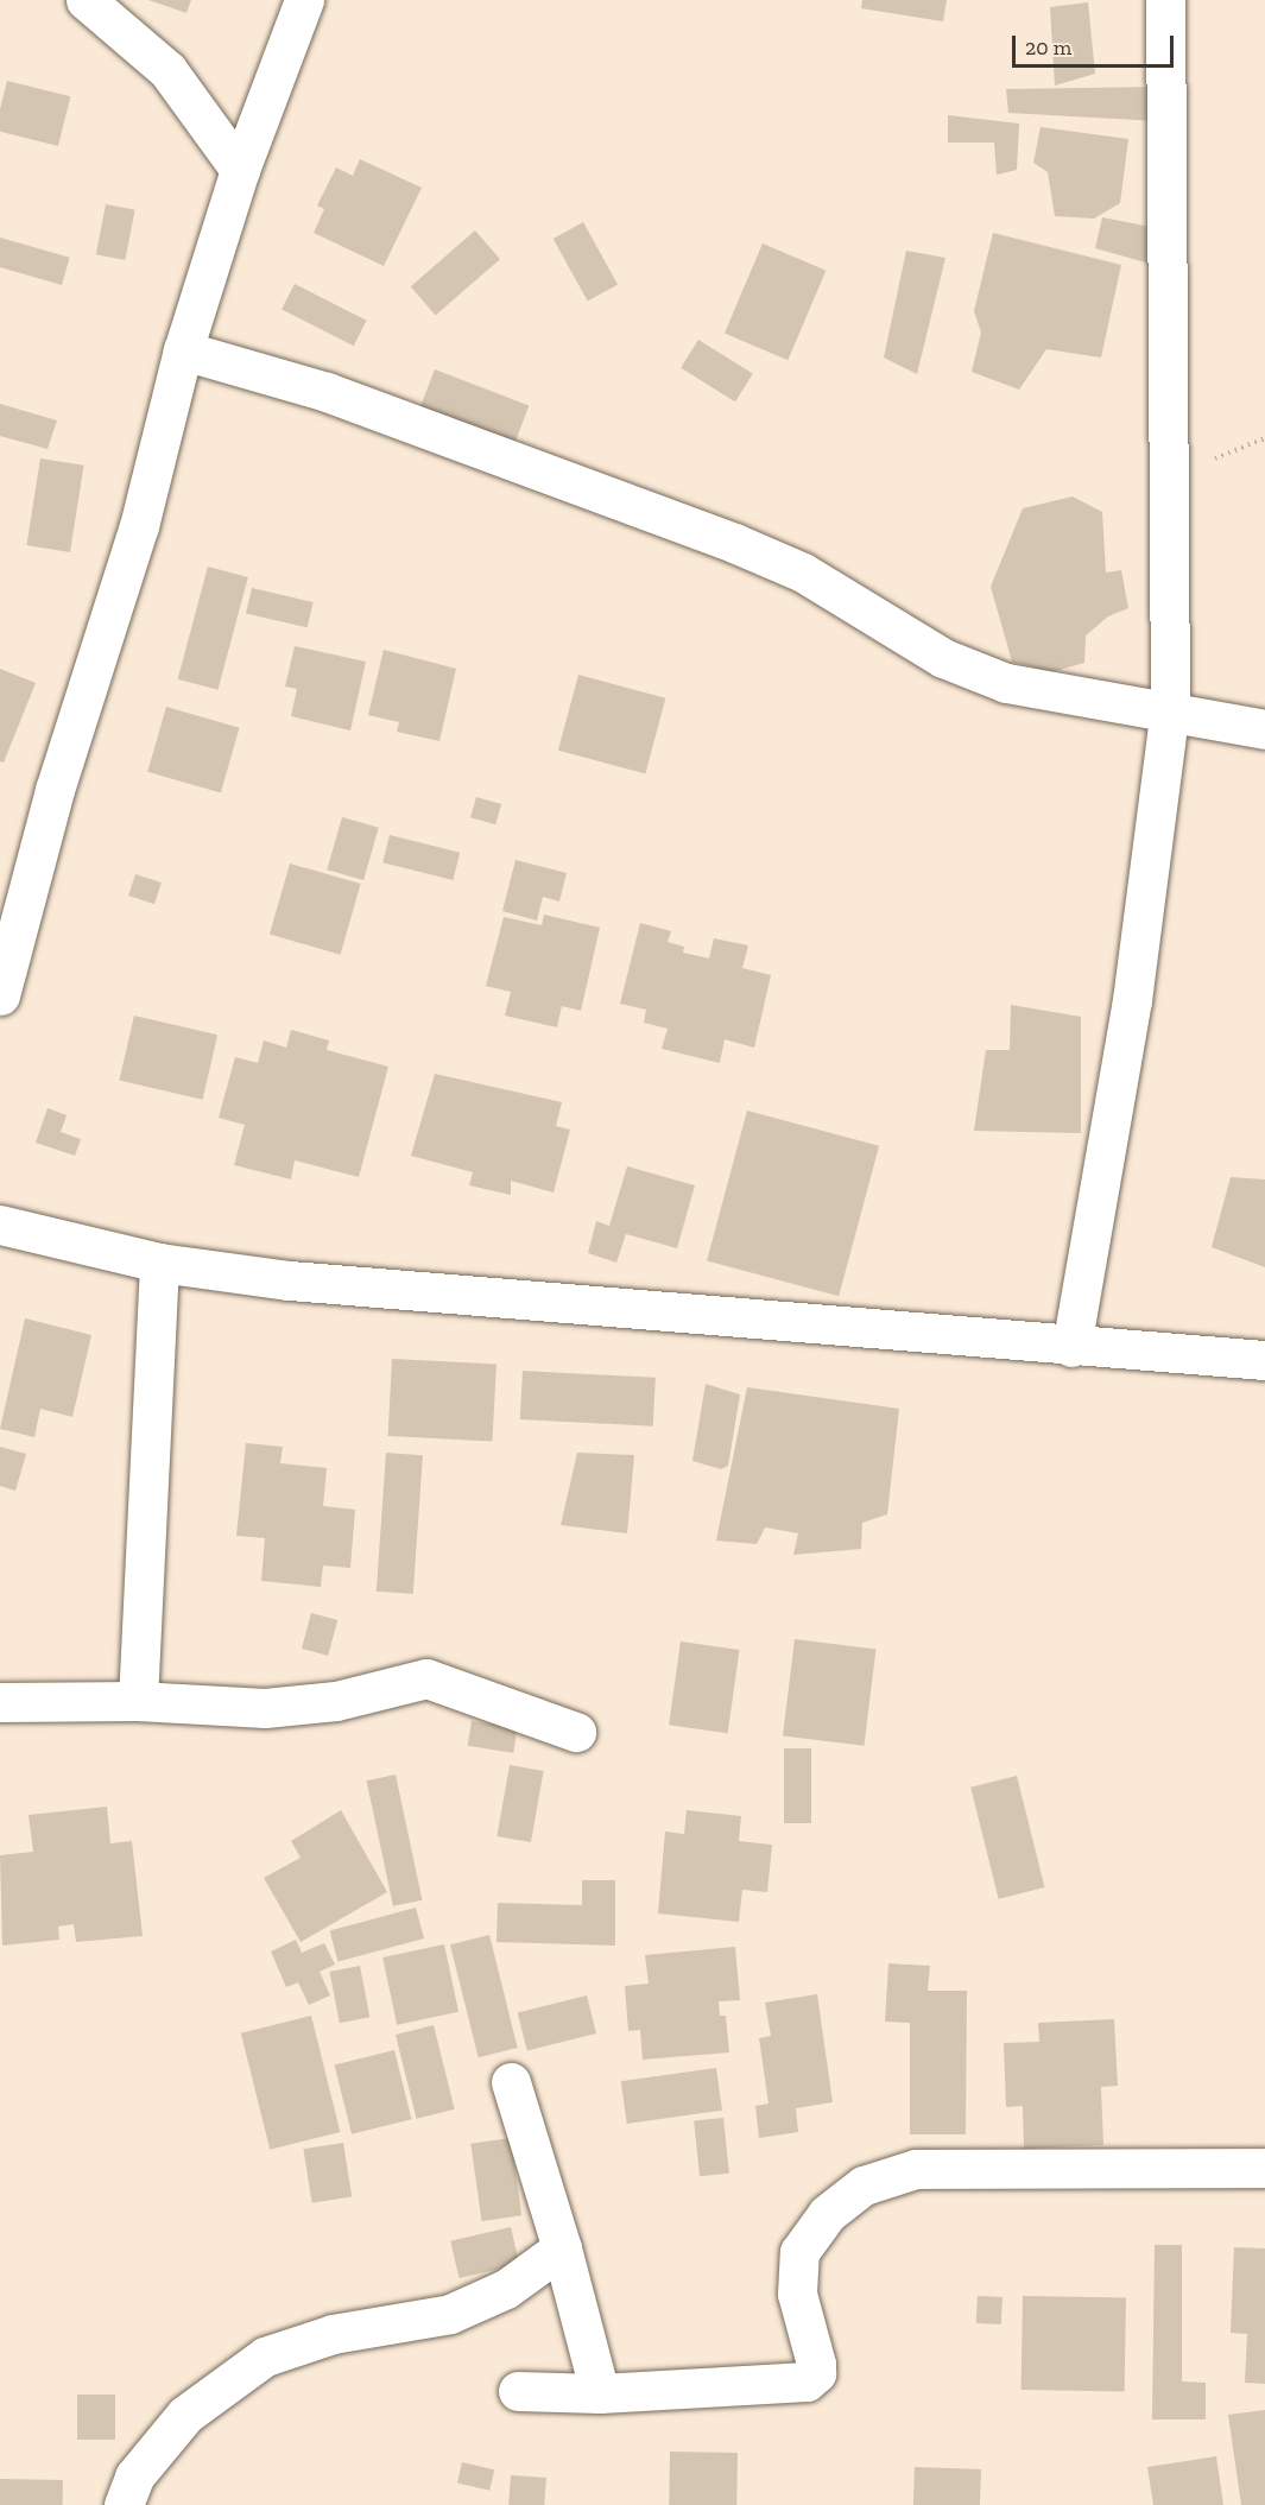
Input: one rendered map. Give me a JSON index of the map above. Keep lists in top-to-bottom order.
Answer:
{
  "scale_bar": "20 m"
}
